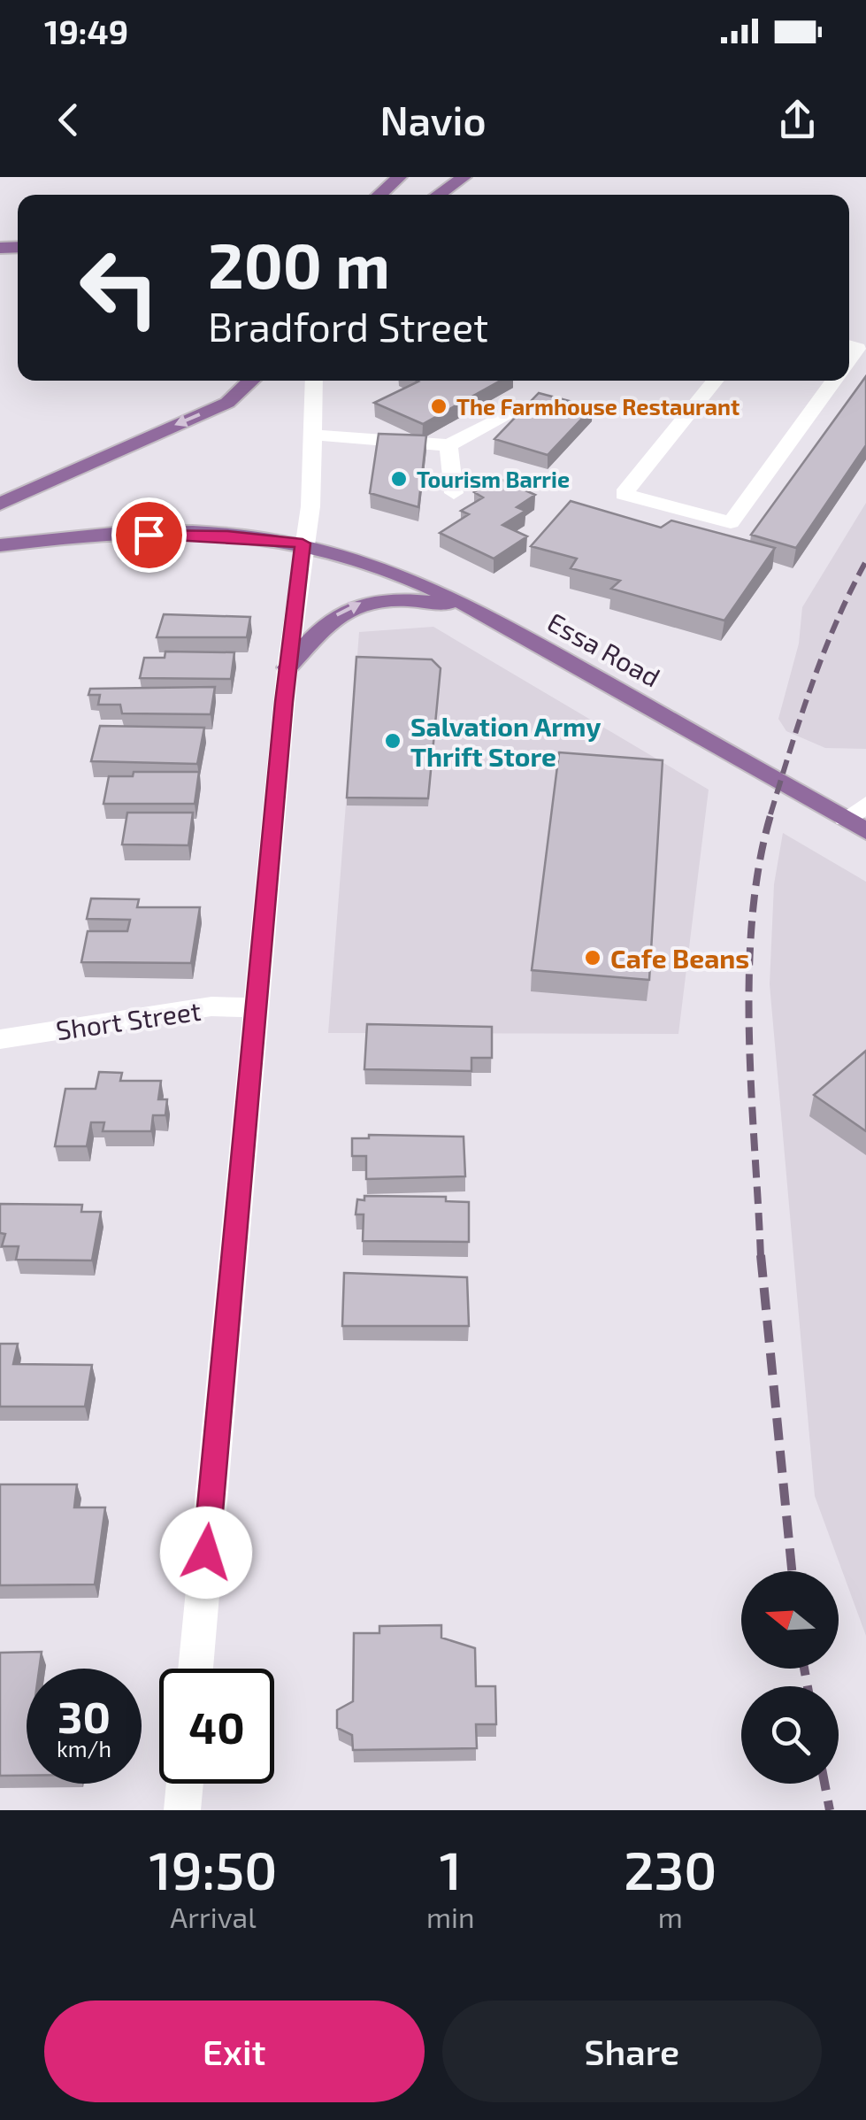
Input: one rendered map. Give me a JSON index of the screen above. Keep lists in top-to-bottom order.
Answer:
{
  "streets": {
    "main road": ["Essa Road"],
    "street": ["Short Street"]
  },
  "places": [
    "The Farmhouse Restaurant",
    "Tourism Barrie",
    "Salvation Army Thrift Store",
    "Cafe Beans"
  ],
  "north": "left",
  "page": {
    "status": "19:49",
    "header": "Navio",
    "turn": ["200 m", "Bradford Street"],
    "speed": "30 km/h",
    "limit": "40",
    "eta": [
      "19:50",
      "Arrival",
      "1",
      "min",
      "230",
      "m"
    ],
    "buttons": ["Exit", "Share"]
  }
}
